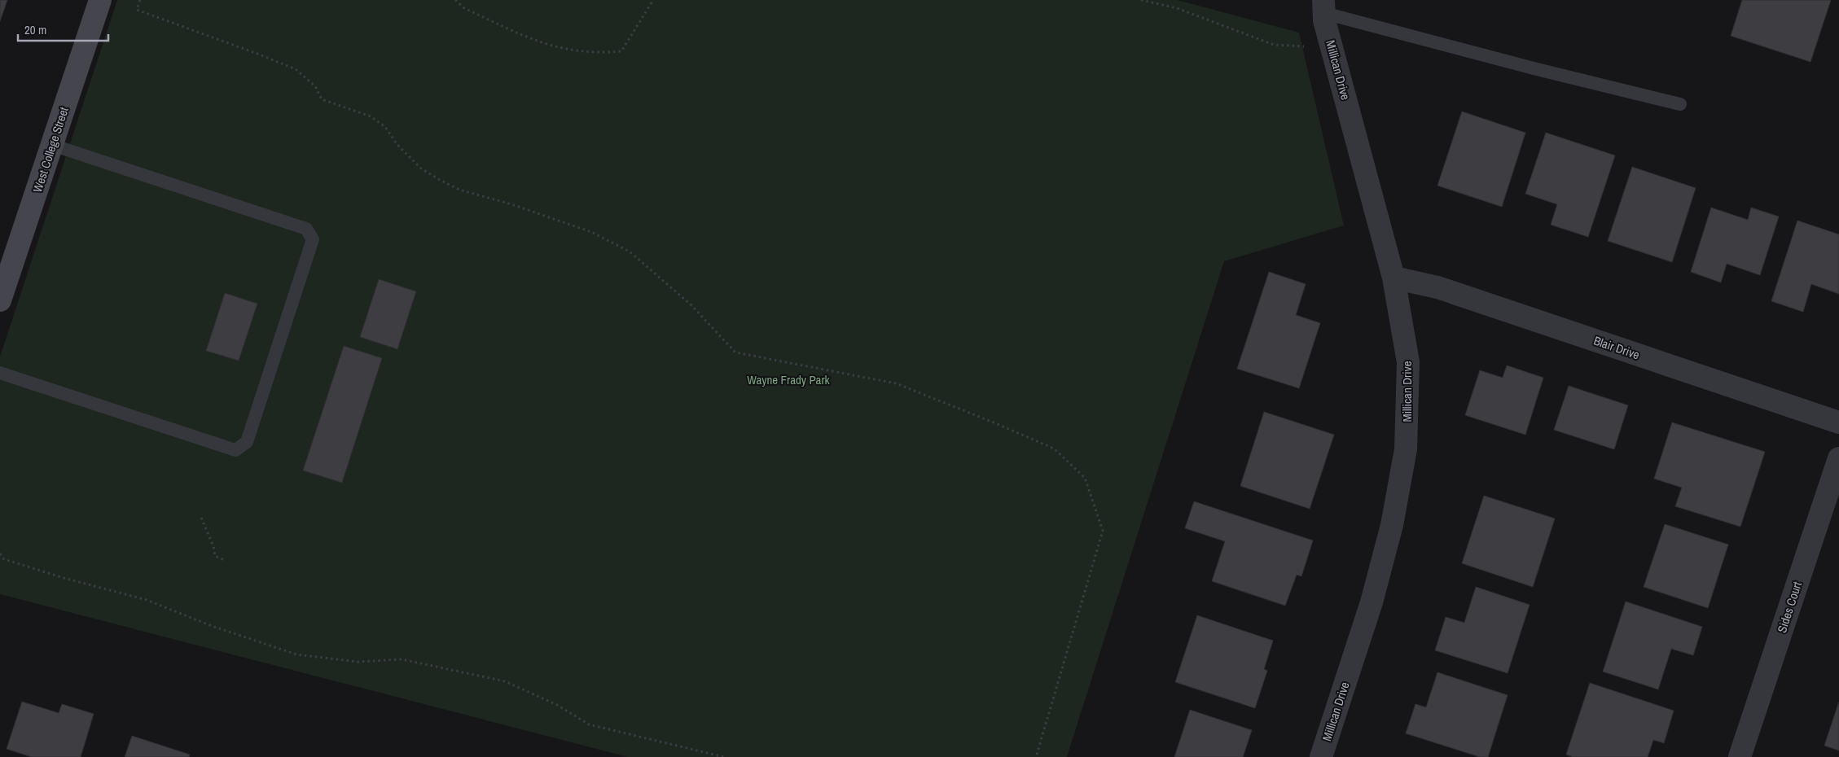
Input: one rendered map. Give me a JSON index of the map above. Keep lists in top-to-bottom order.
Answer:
{
  "streets": {
    "street": [
      "Millican Drive",
      "West College Street",
      "Blair Drive",
      "Sides Court"
    ]
  },
  "crossings": [
    ["Millican Drive", "Blair Drive"]
  ],
  "parks": ["Wayne Frady Park"],
  "scale_bar": "20 m"
}
